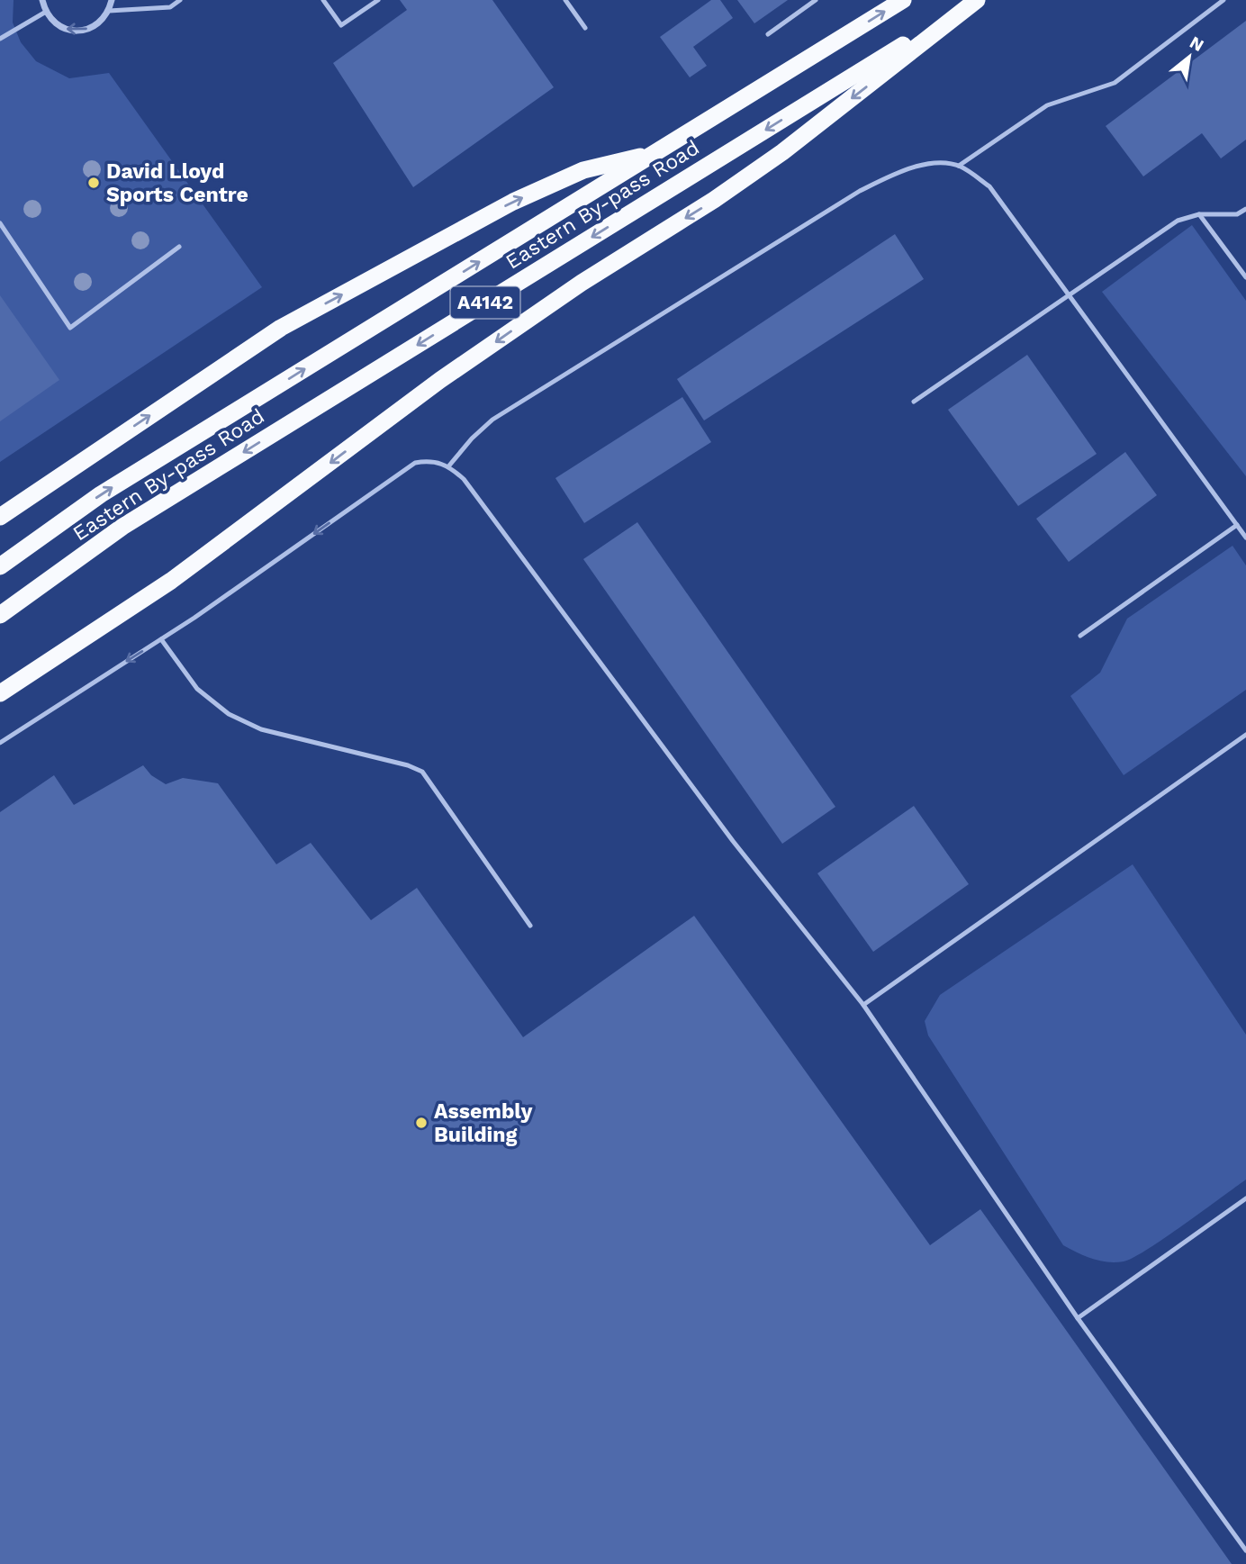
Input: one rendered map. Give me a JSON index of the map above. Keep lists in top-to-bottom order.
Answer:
{
  "streets": {
    "highway": ["Eastern By-pass Road", "A4142"]
  },
  "places": ["David Lloyd Sports Centre", "Assembly Building"],
  "north": "top right"
}
